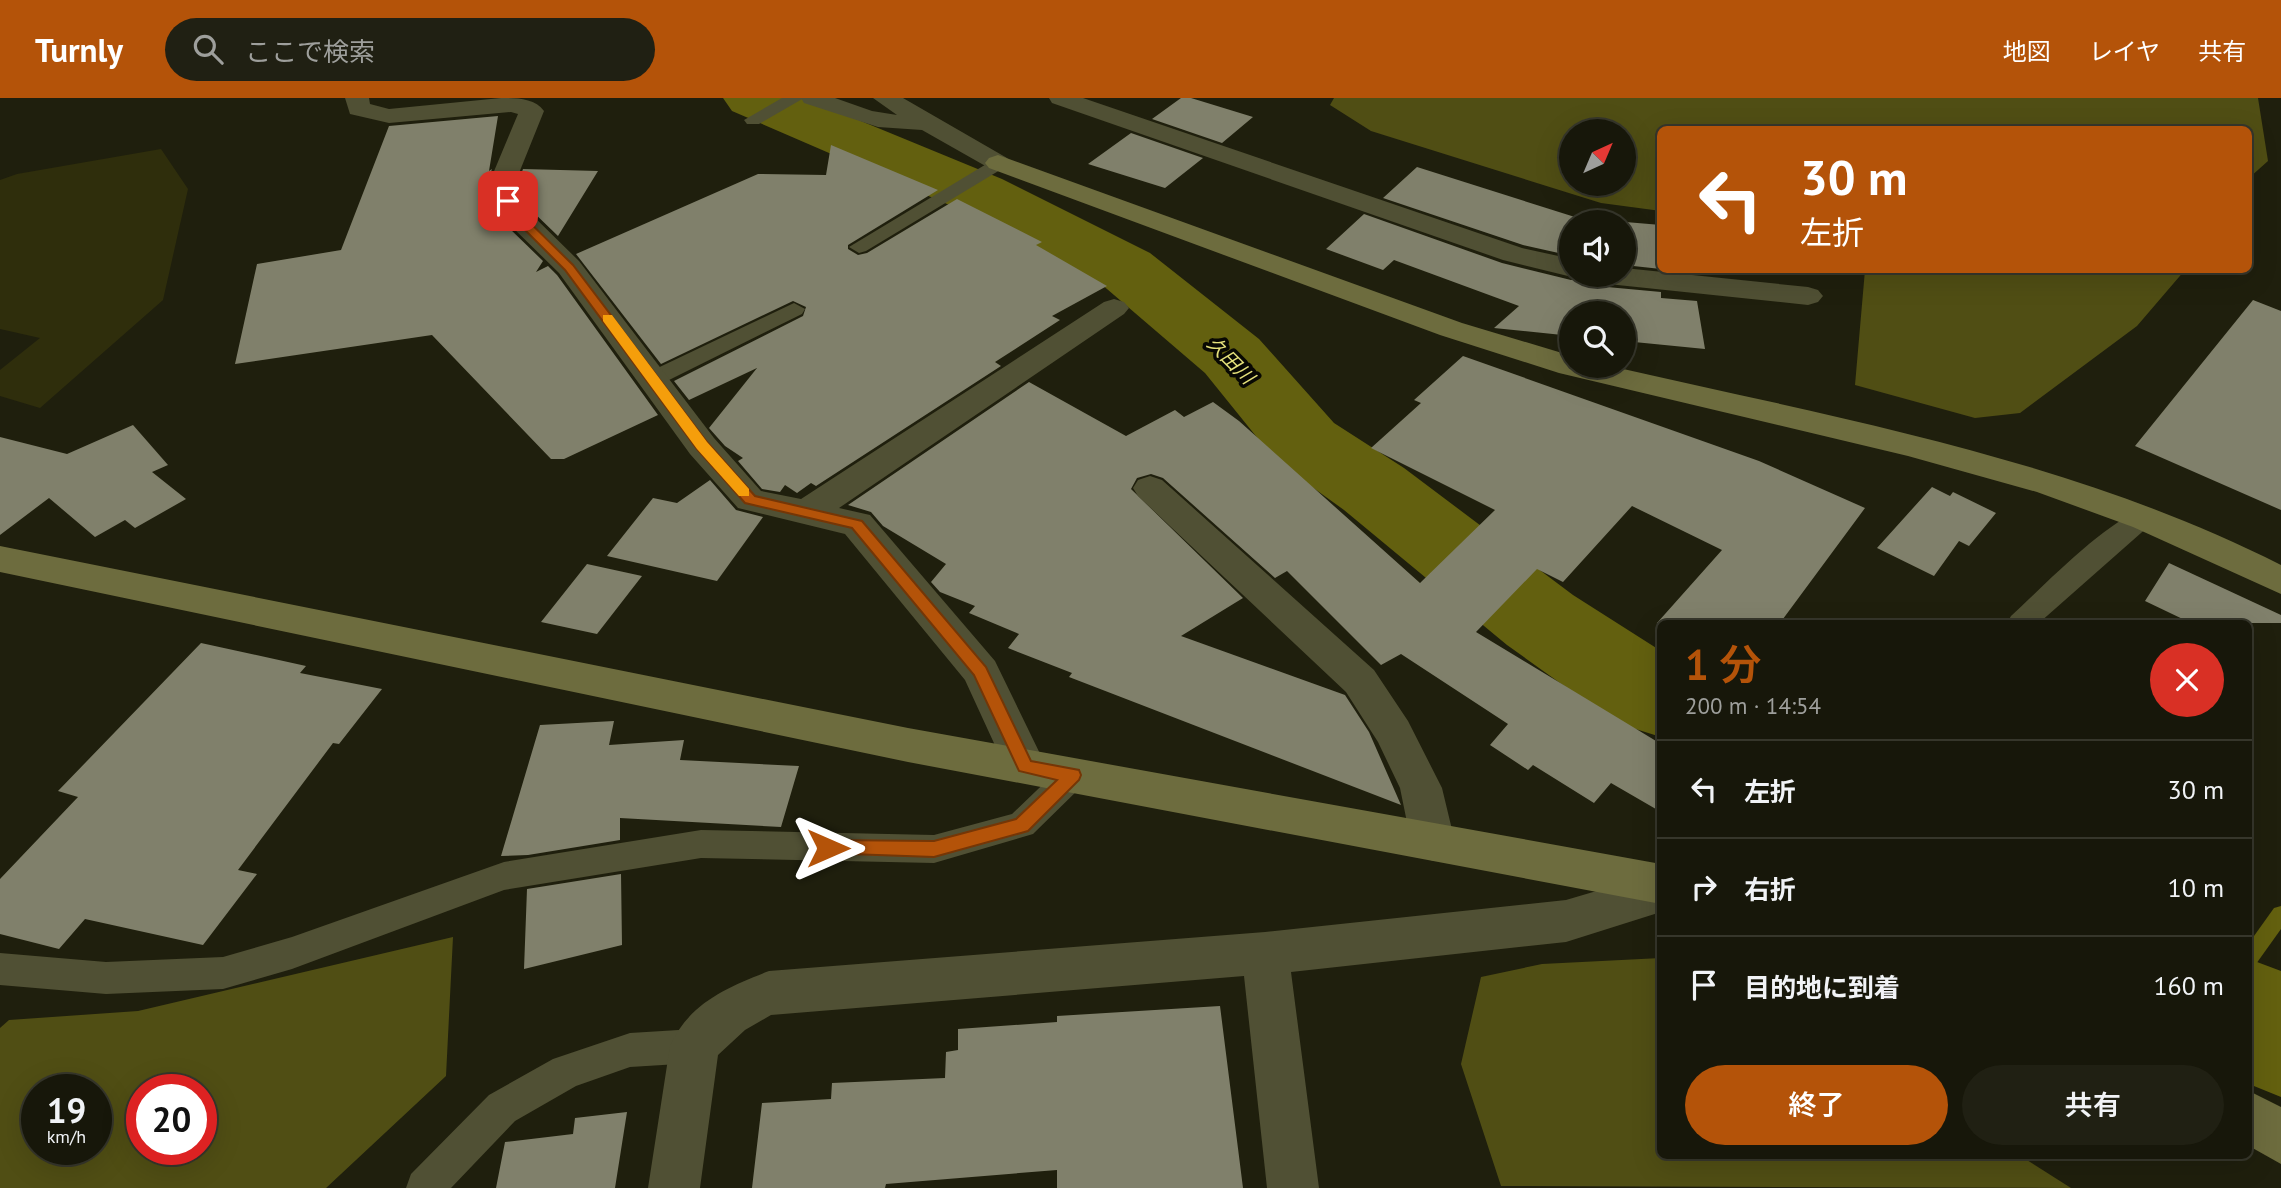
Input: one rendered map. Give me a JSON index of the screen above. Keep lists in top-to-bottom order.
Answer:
{
  "water": ["久田川"],
  "north": "top right",
  "page": {
    "header": "Turnly",
    "search": "ここで検索",
    "nav": ["地図", "レイヤ", "共有"],
    "turn": ["30 m", "左折"],
    "heading": ["1 分", "200 m · 14:54"],
    "list": [
      {
        "name": "左折",
        "value": "30 m"
      },
      {
        "name": "右折",
        "value": "10 m"
      },
      {
        "name": "目的地に到着",
        "value": "160 m"
      }
    ],
    "buttons": ["終了", "共有"],
    "speed": "19 km/h",
    "limit": "20"
  }
}
